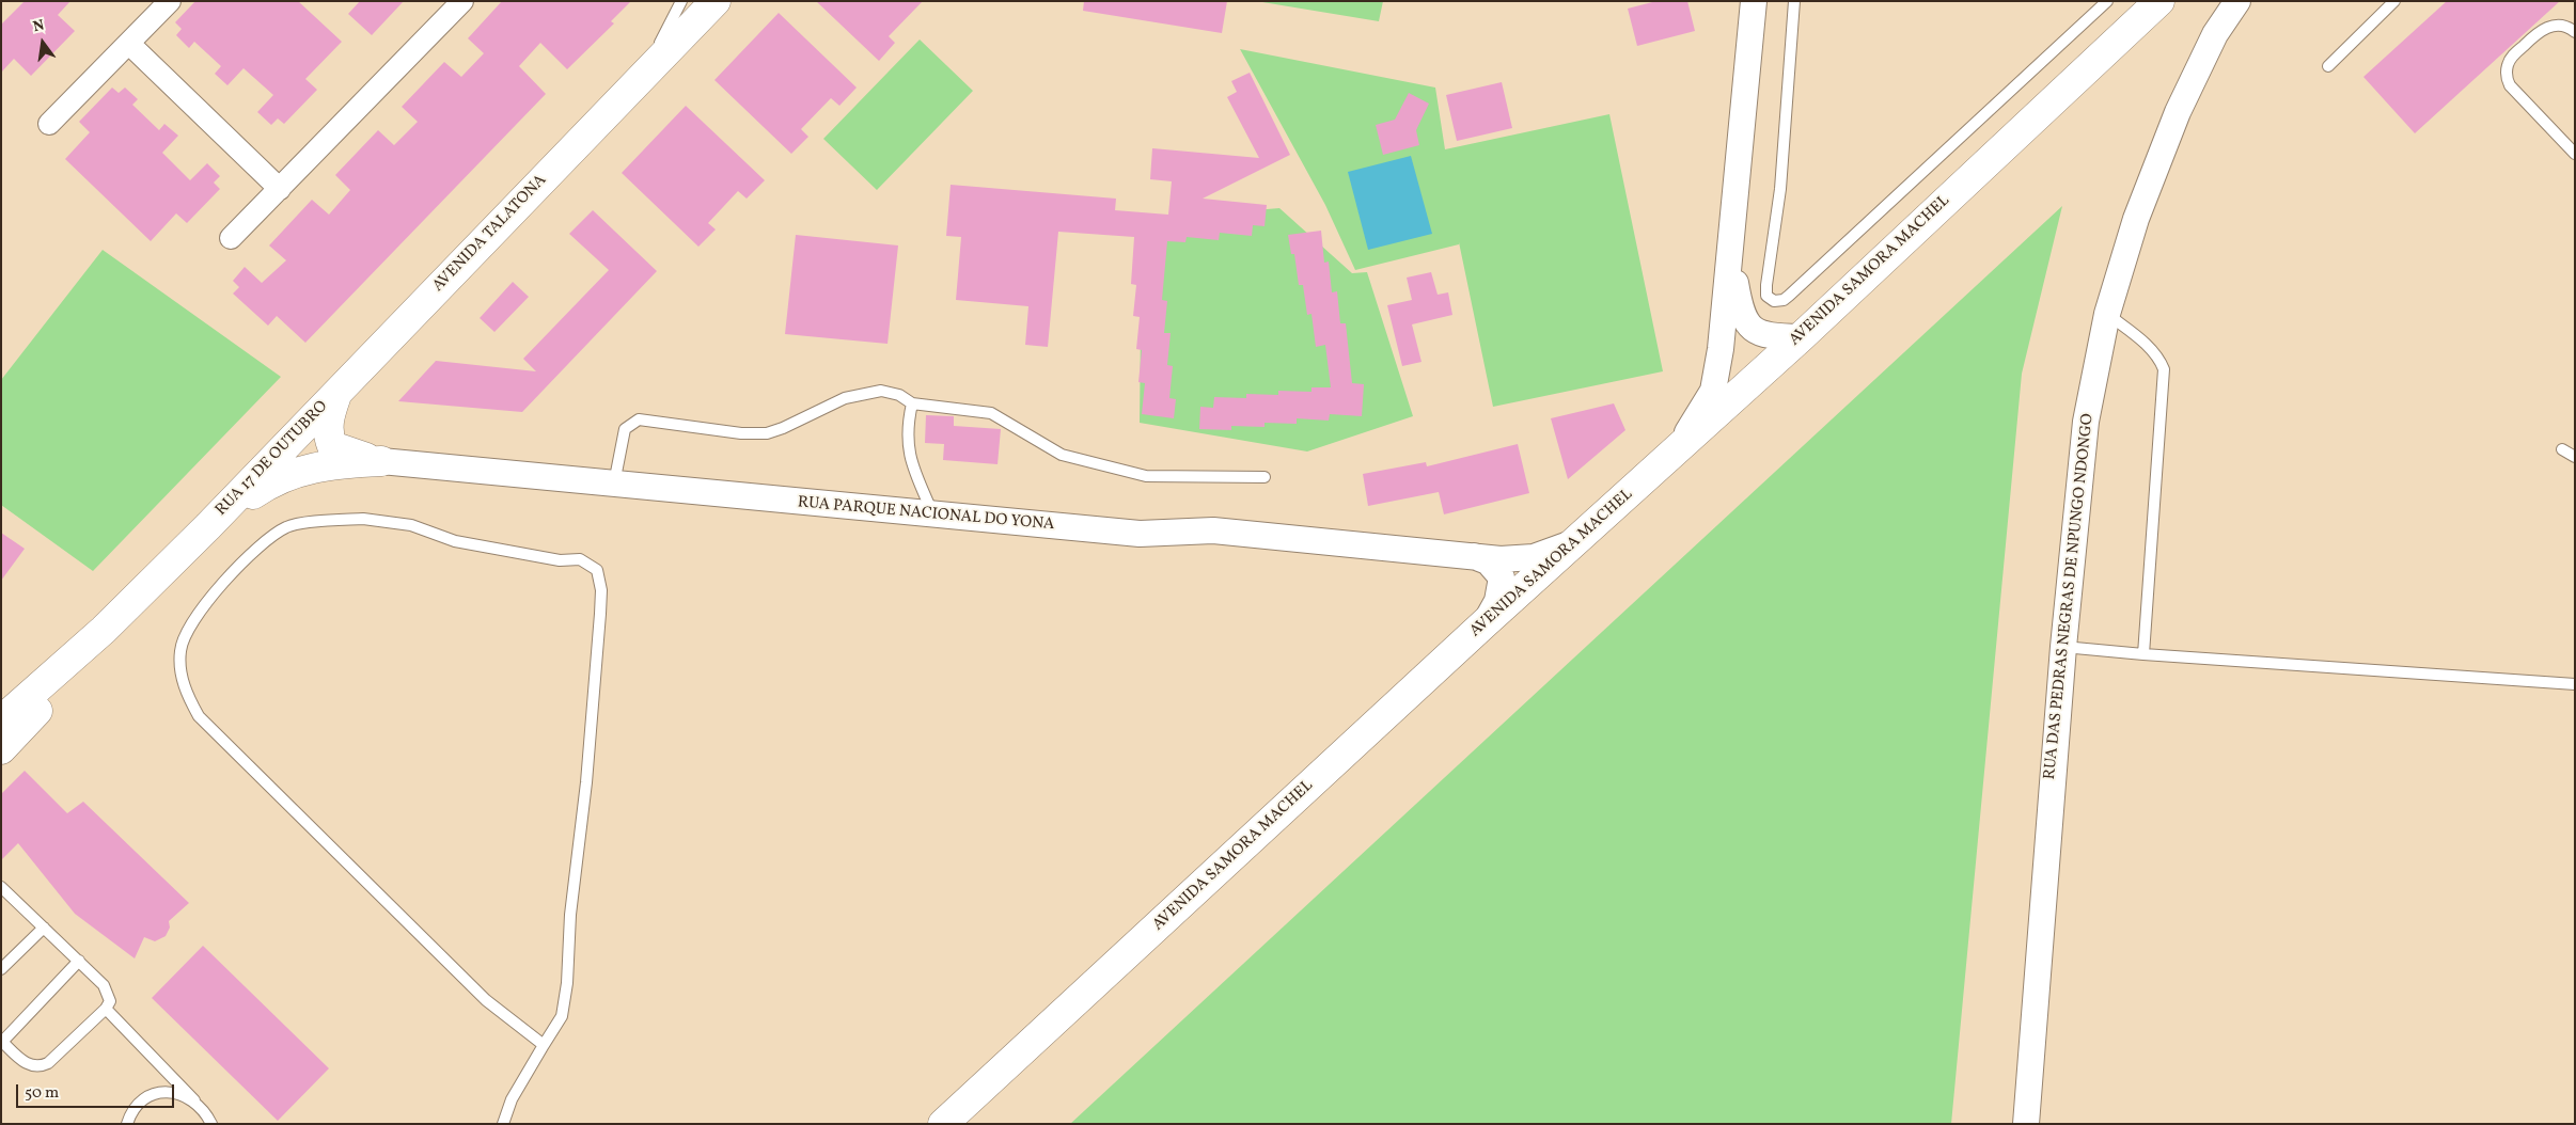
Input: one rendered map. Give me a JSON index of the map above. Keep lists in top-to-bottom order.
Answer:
{
  "streets": {
    "main road": ["AVENIDA TALATONA", "AVENIDA SAMORA MACHEL", "RUA 17 DE OUTUBRO"],
    "street": ["RUA PARQUE NACIONAL DO YONA", "RUA DAS PEDRAS NEGRAS DE NPUNGO NDONGO"]
  },
  "crossings": [
    ["AVENIDA TALATONA", "RUA 17 DE OUTUBRO"],
    ["AVENIDA SAMORA MACHEL", "RUA PARQUE NACIONAL DO YONA"]
  ],
  "scale_bar": "50 m",
  "north": "top"
}
